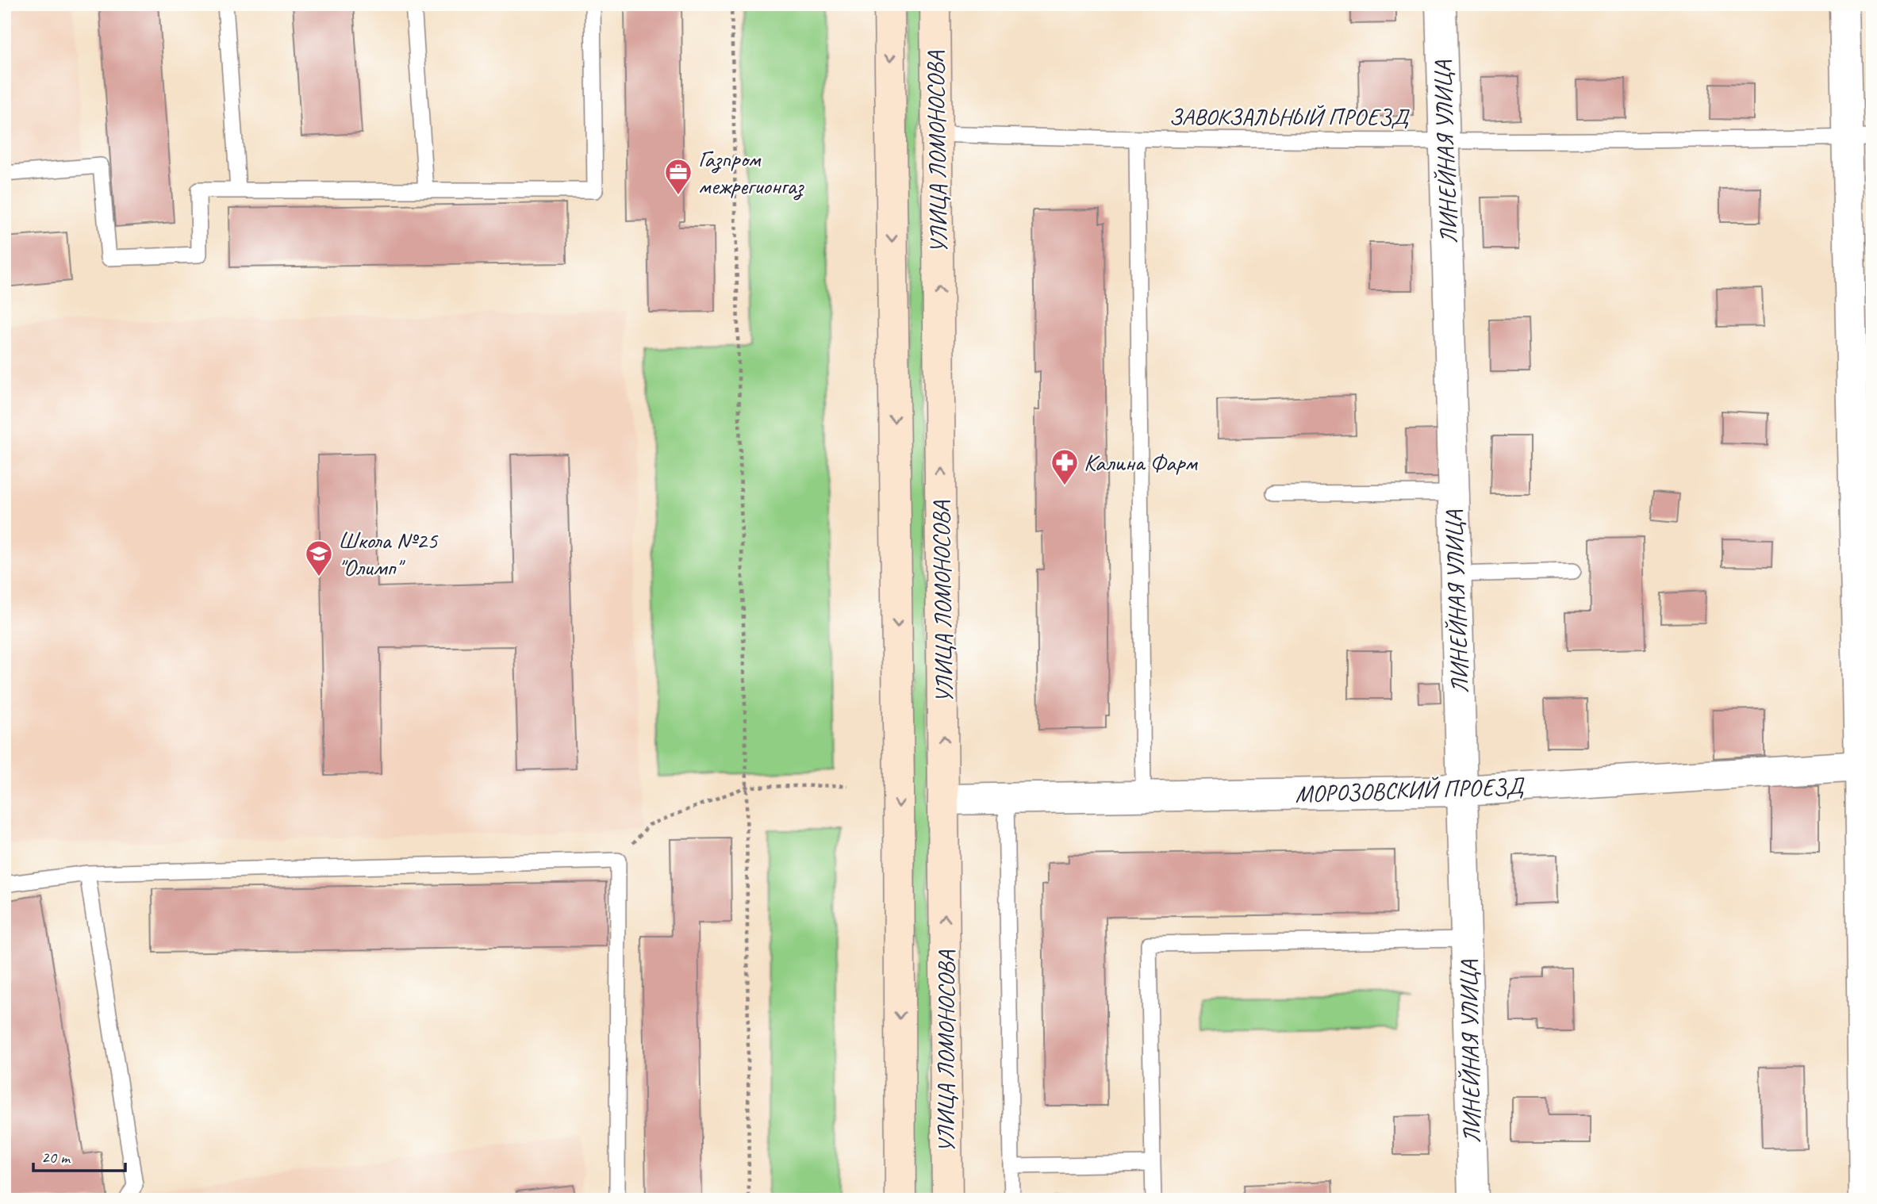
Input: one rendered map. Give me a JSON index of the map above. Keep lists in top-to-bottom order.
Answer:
{
  "streets": {
    "main road": ["УЛИЦА ЛОМОНОСОВА"],
    "street": ["ЛИНЕЙНАЯ УЛИЦА", "МОРОЗОВСКИЙ ПРОЕЗД"],
    "lane": ["ЗАВОКЗАЛЬНЫЙ ПРОЕЗД"]
  },
  "crossings": [
    ["ЗАВОКЗАЛЬНЫЙ ПРОЕЗД", "УЛИЦА ЛОМОНОСОВА"],
    ["ЗАВОКЗАЛЬНЫЙ ПРОЕЗД", "ЛИНЕЙНАЯ УЛИЦА"],
    ["УЛИЦА ЛОМОНОСОВА", "МОРОЗОВСКИЙ ПРОЕЗД"],
    ["ЛИНЕЙНАЯ УЛИЦА", "МОРОЗОВСКИЙ ПРОЕЗД"]
  ],
  "places": {
    "office": ["Газпром межрегионгаз"],
    "pharmacy": ["Калина Фарм"],
    "school or university": ["Школа №25 \"Олимп\""]
  },
  "scale_bar": "20 m"
}
